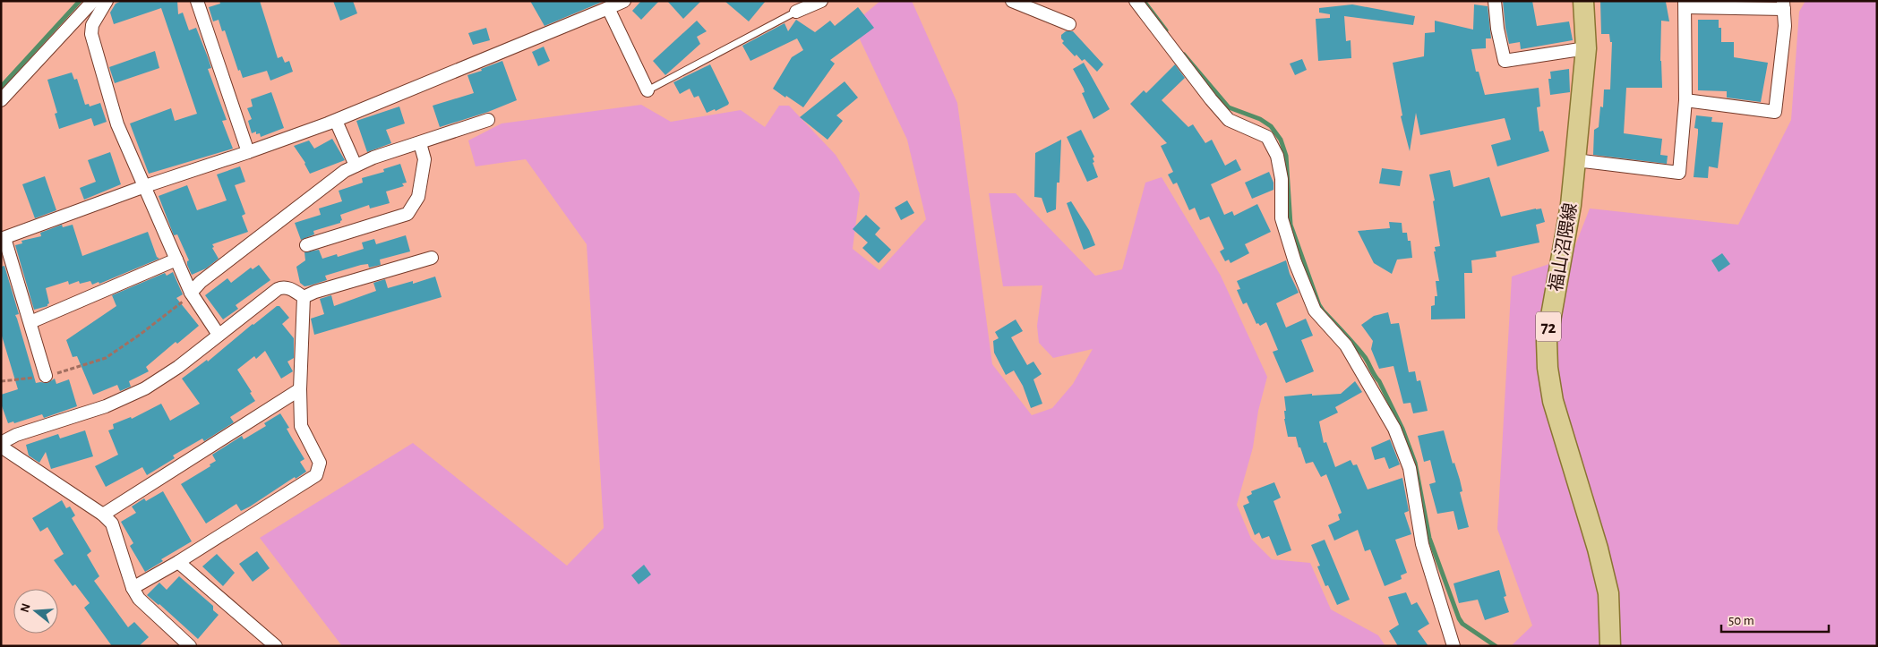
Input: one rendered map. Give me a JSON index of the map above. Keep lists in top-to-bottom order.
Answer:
{
  "streets": {
    "main road": ["福山沼隈線", "72"]
  },
  "scale_bar": "50 m",
  "north": "left"
}
